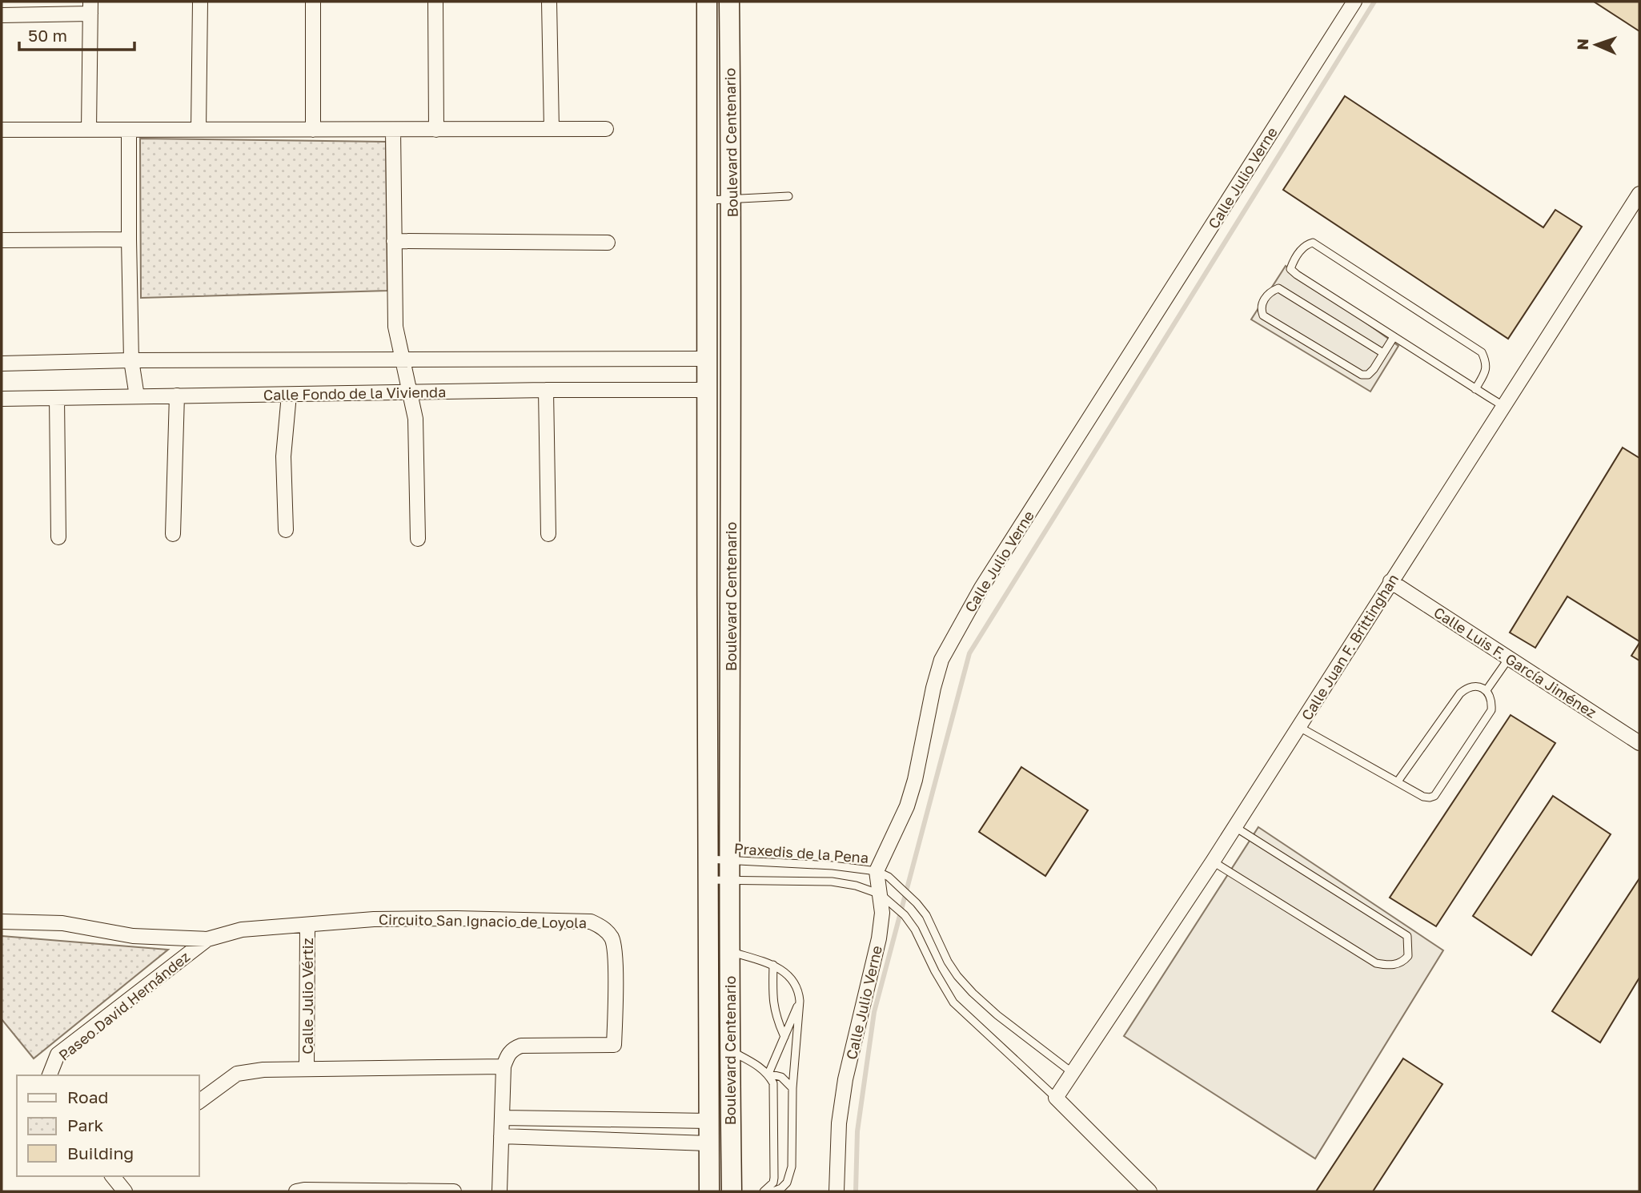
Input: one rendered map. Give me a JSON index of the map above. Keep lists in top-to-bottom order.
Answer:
{
  "streets": {
    "main road": ["Boulevard Centenario"],
    "street": [
      "Calle Julio Verne",
      "Calle Fondo de la Vivienda",
      "Calle Juan F. Brittinghan",
      "Calle Luis F. García Jiménez",
      "Circuito San Ignacio de Loyola",
      "Calle Julio Vértiz",
      "Paseo David Hernández"
    ],
    "lane": ["Praxedis de la Pena"]
  },
  "crossings": [
    ["Boulevard Centenario", "Calle Fondo de la Vivienda"],
    ["Boulevard Centenario", "Praxedis de la Pena"],
    ["Calle Julio Verne", "Praxedis de la Pena"],
    ["Calle Juan F. Brittinghan", "Calle Luis F. García Jiménez"],
    ["Calle Juan F. Brittinghan", "Praxedis de la Pena"],
    ["Circuito San Ignacio de Loyola", "Calle Julio Vértiz"],
    ["Circuito San Ignacio de Loyola", "Paseo David Hernández"]
  ],
  "legend": ["Road", "Park", "Building"],
  "scale_bar": "50 m",
  "north": "left"
}
